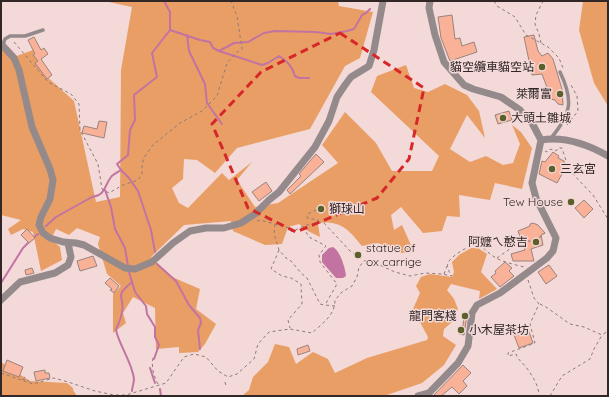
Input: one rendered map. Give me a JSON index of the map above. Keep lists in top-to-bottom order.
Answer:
{
  "places": [
    "貓空纜車貓空站",
    "萊爾富",
    "大頭土雛城",
    "三玄宮",
    "Tew House",
    "獅球山",
    "阿嬤ㄟ憨吉",
    "statue of ox carrige",
    "龍門客棧",
    "小木屋茶坊"
  ]
}
